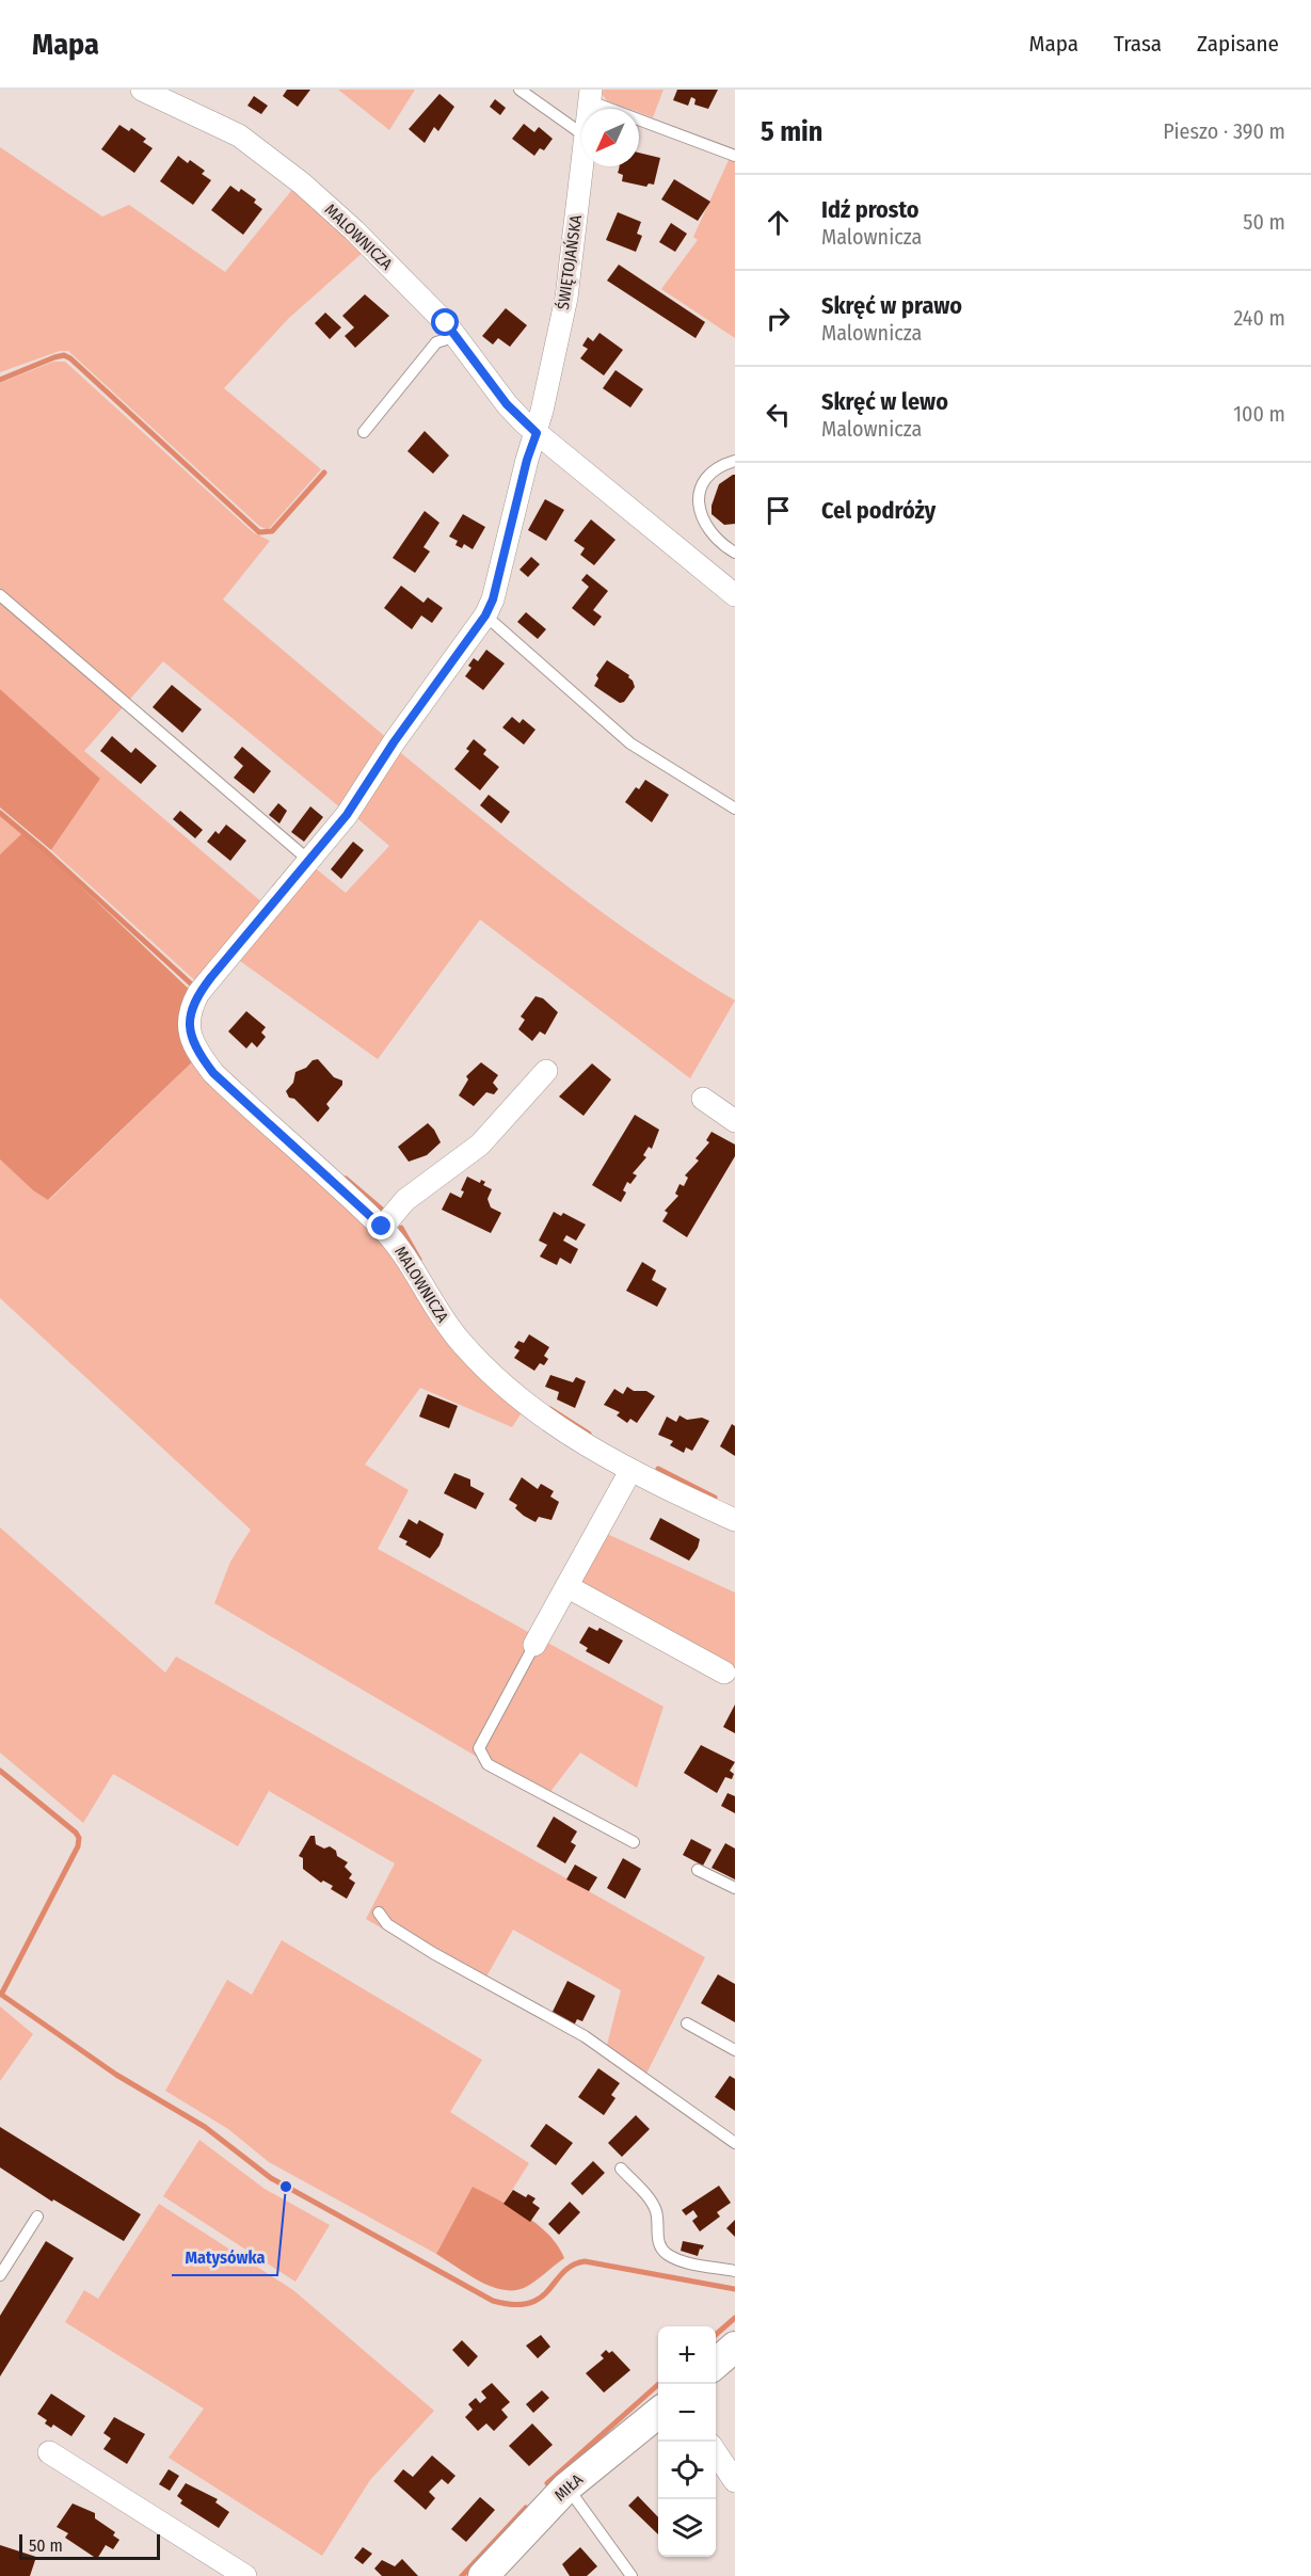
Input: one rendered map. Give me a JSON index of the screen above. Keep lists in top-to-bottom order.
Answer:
{
  "streets": {
    "street": ["MALOWNICZA", "ŚWIĘTOJAŃSKA", "MIŁA"]
  },
  "crossings": [
    ["MALOWNICZA", "ŚWIĘTOJAŃSKA"]
  ],
  "places": ["Matysówka"],
  "scale_bar": "50 m",
  "north": "bottom left",
  "page": {
    "header": "Mapa",
    "nav": ["Mapa", "Trasa", "Zapisane"],
    "heading": ["5 min", "Pieszo · 390 m"],
    "list": [
      ["Idź prosto", "Malownicza", "50 m"],
      ["Skręć w prawo", "Malownicza", "240 m"],
      ["Skręć w lewo", "Malownicza", "100 m"],
      "Cel podróży"
    ],
    "map_buttons": ["+", "−"],
    "scale": "50 m"
  }
}
